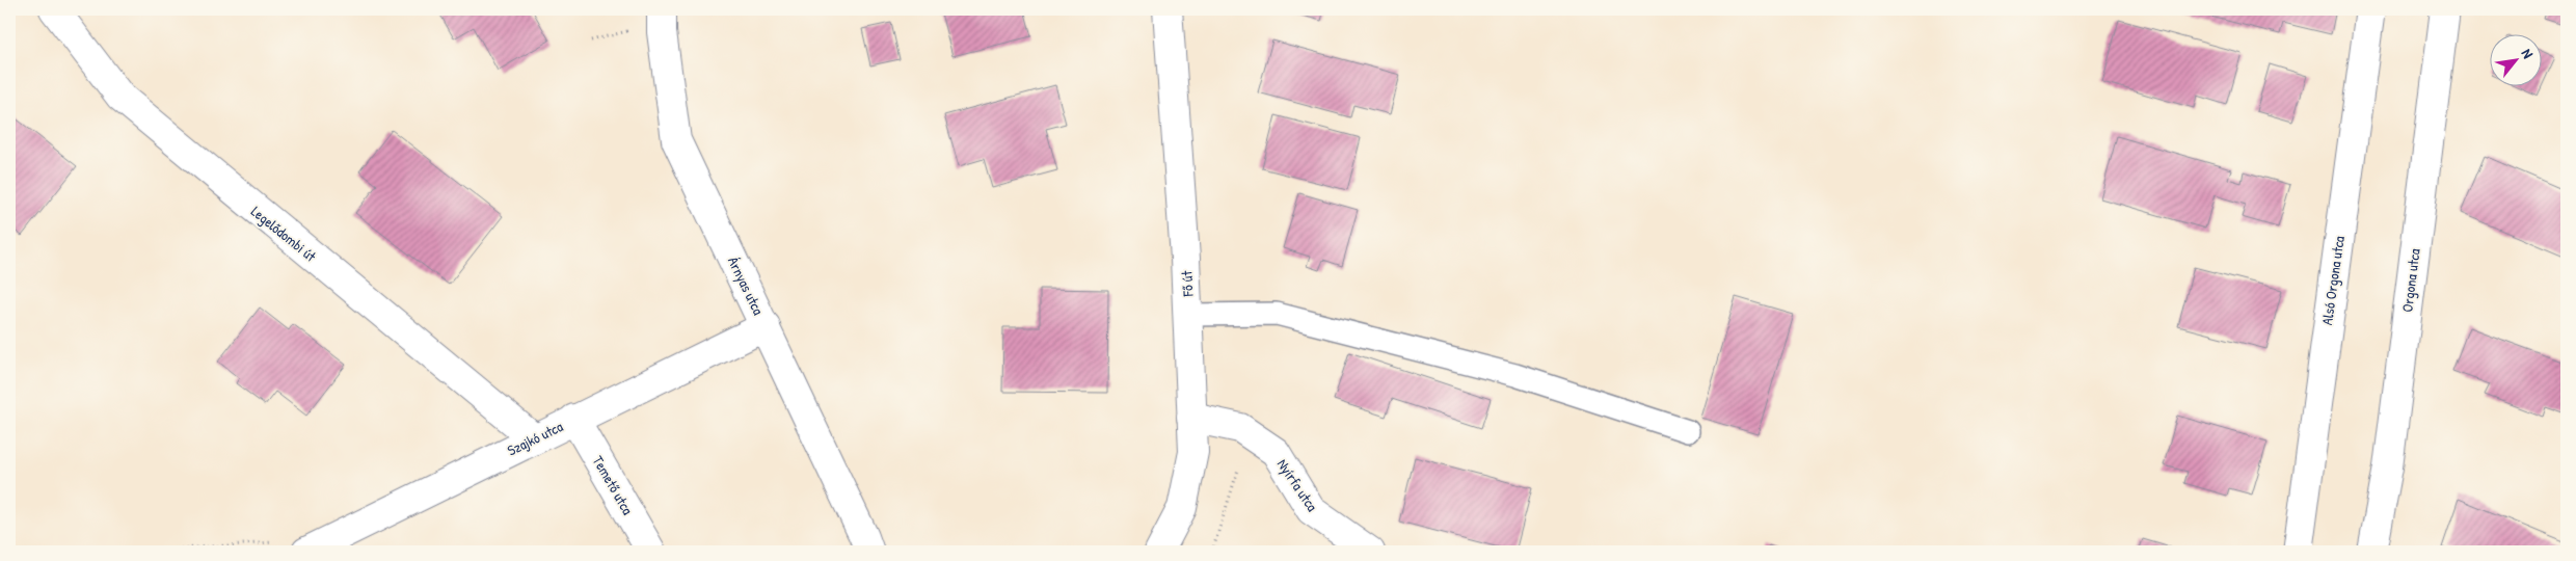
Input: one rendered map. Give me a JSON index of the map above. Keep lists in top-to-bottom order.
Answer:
{
  "streets": {
    "street": [
      "Legelődombi út",
      "Alsó Orgona utca",
      "Orgona utca",
      "Fő út",
      "Árnyas utca",
      "Szajkó utca",
      "Temető utca",
      "Nyírfa utca"
    ]
  },
  "crossings": [
    ["Legelődombi út", "Szajkó utca"],
    ["Fő út", "Nyírfa utca"],
    ["Árnyas utca", "Szajkó utca"],
    ["Szajkó utca", "Temető utca"]
  ],
  "north": "top right"
}
